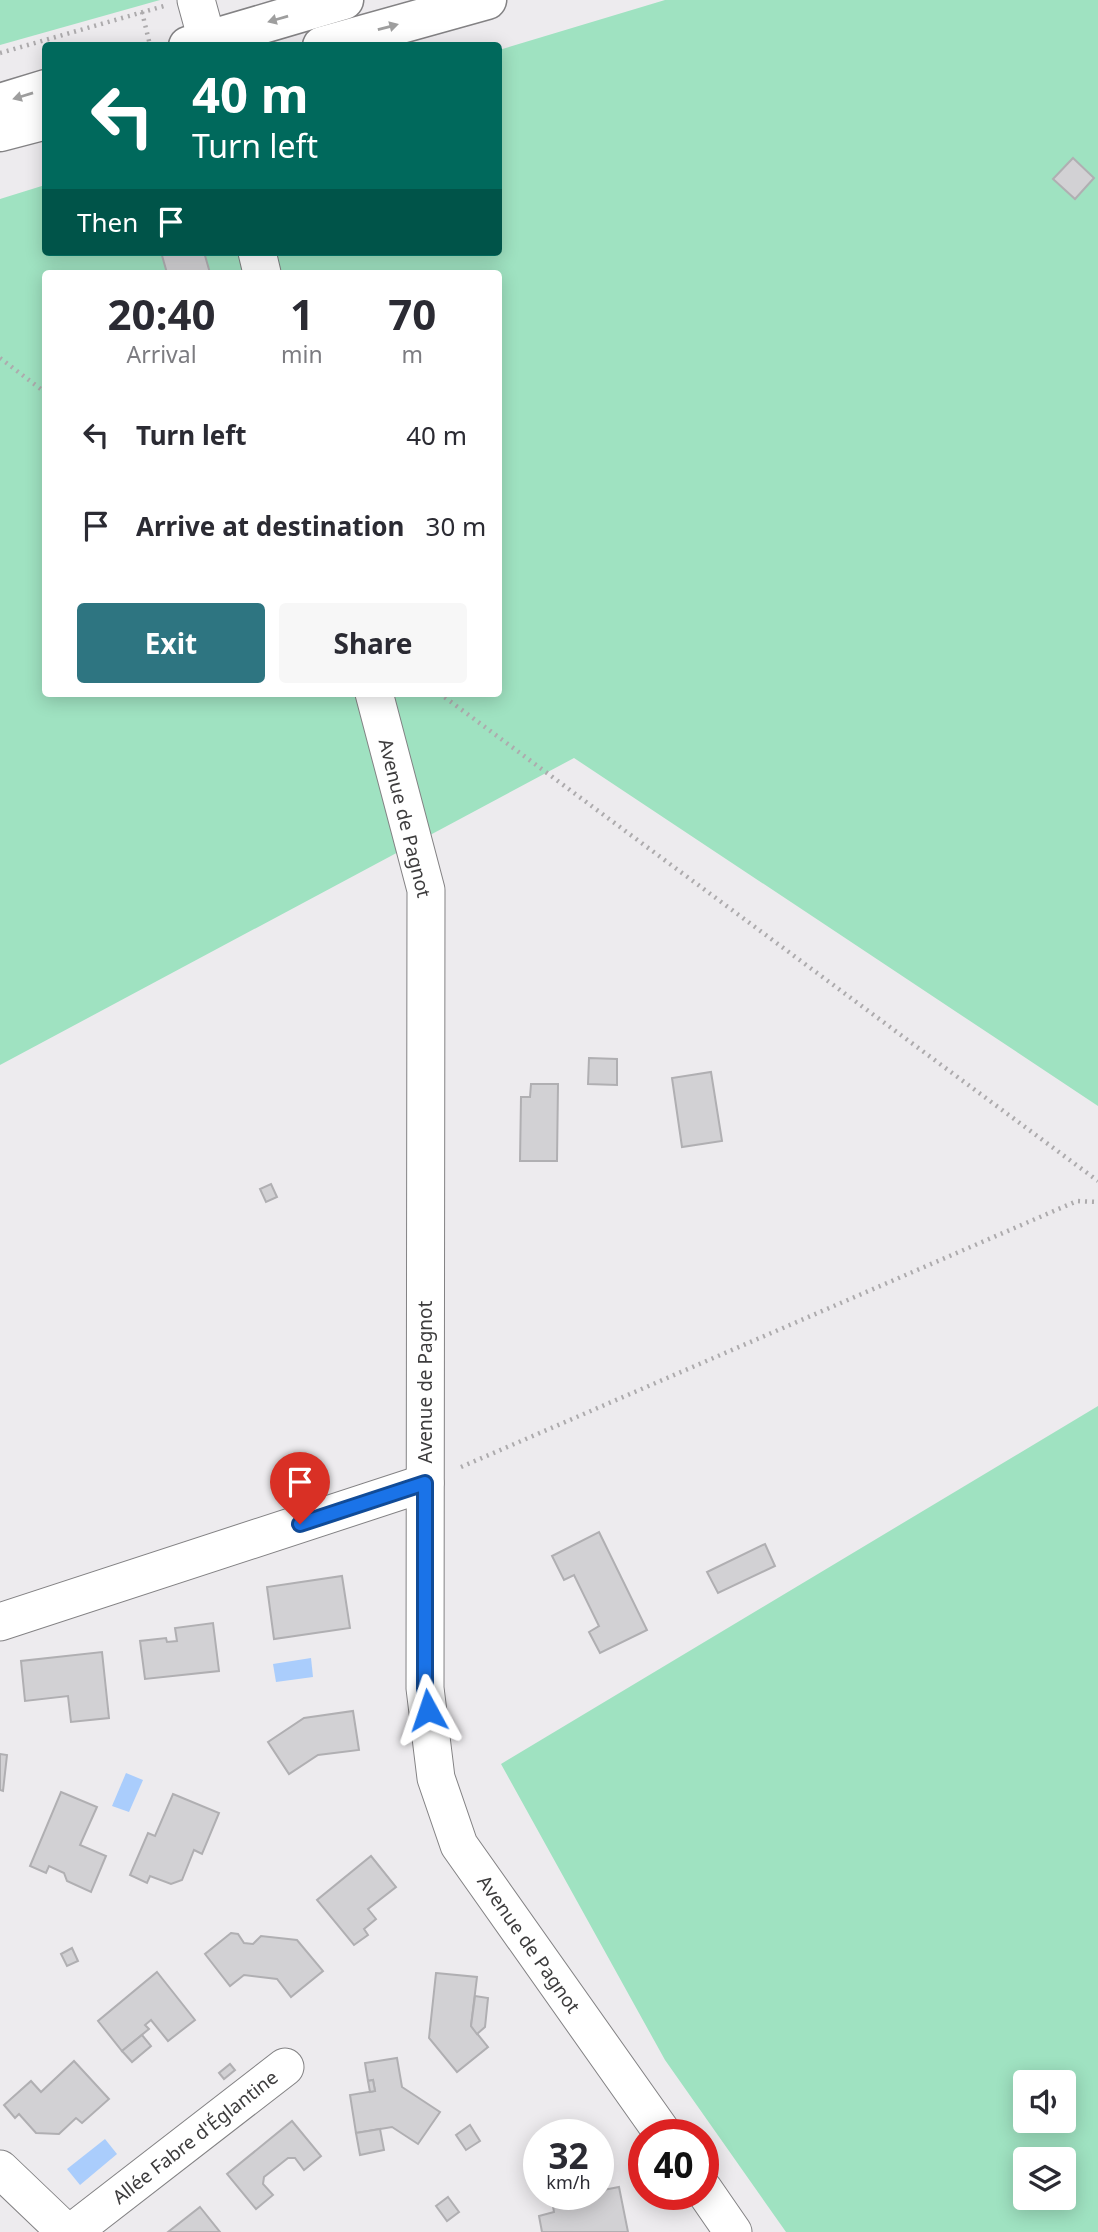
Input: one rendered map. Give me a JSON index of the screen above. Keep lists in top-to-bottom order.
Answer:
{
  "streets": {
    "street": ["Avenue de Pagnot", "Allée Fabre d'Églantine"]
  },
  "page": {
    "turn": ["40 m", "Turn left"],
    "then": "Then",
    "eta": [
      "20:40",
      "Arrival",
      "1",
      "min",
      "70",
      "m"
    ],
    "list": [
      {
        "name": "Turn left",
        "value": "40 m"
      },
      {
        "name": "Arrive at destination",
        "value": "30 m"
      }
    ],
    "buttons": ["Exit", "Share"],
    "speed": "32 km/h",
    "limit": "40"
  }
}
